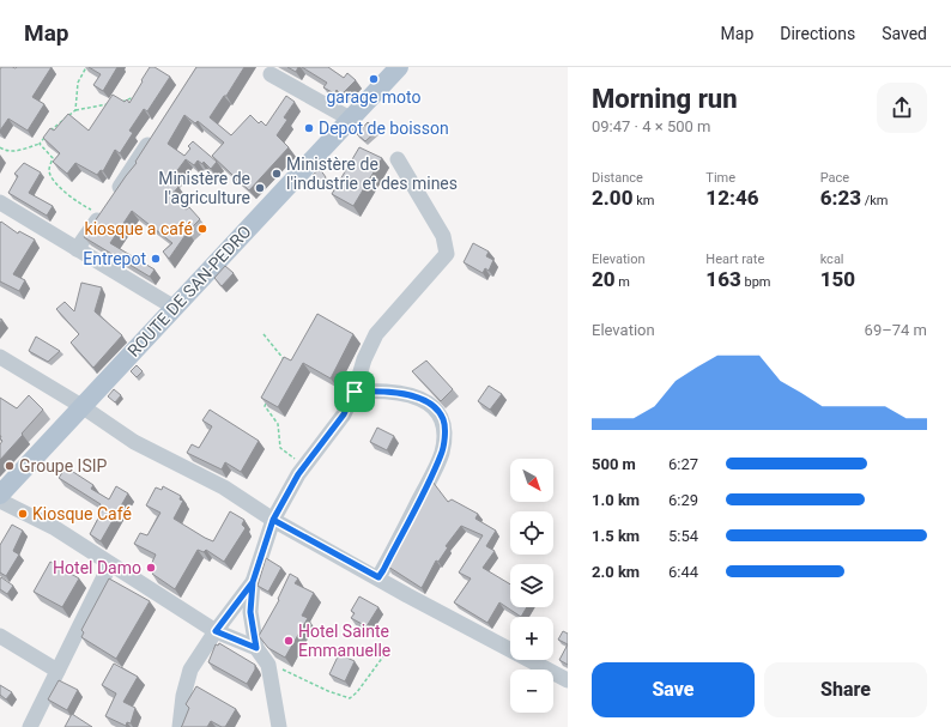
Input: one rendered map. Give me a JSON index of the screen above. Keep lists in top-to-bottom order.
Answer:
{
  "streets": {
    "main road": ["ROUTE DE SAN-PEDRO"]
  },
  "places": [
    "garage moto",
    "Depot de boisson",
    "Ministère de l'industrie et des mines",
    "Ministère de l'agriculture",
    "kiosque a café",
    "Entrepot",
    "Groupe ISIP",
    "Kiosque Café",
    "Hotel Damo",
    "Hotel Sainte Emmanuelle"
  ],
  "north": "bottom right",
  "page": {
    "header": "Map",
    "nav": ["Map", "Directions", "Saved"],
    "heading": ["Morning run", "09:47 · 4 × 500 m"],
    "stats": [
      ["Distance", "2.00 km"],
      ["Time", "12:46"],
      ["Pace", "6:23 /km"],
      ["Elevation", "20 m"],
      ["Heart rate", "163 bpm"],
      ["kcal", "150"]
    ],
    "chart": ["Elevation", "69–74 m"],
    "list": [
      {
        "name": "500 m",
        "note": "6:27"
      },
      {
        "name": "1.0 km",
        "note": "6:29"
      },
      {
        "name": "1.5 km",
        "note": "5:54"
      },
      {
        "name": "2.0 km",
        "note": "6:44"
      }
    ],
    "map_buttons": ["+", "−"],
    "buttons": ["Save", "Share"]
  }
}
